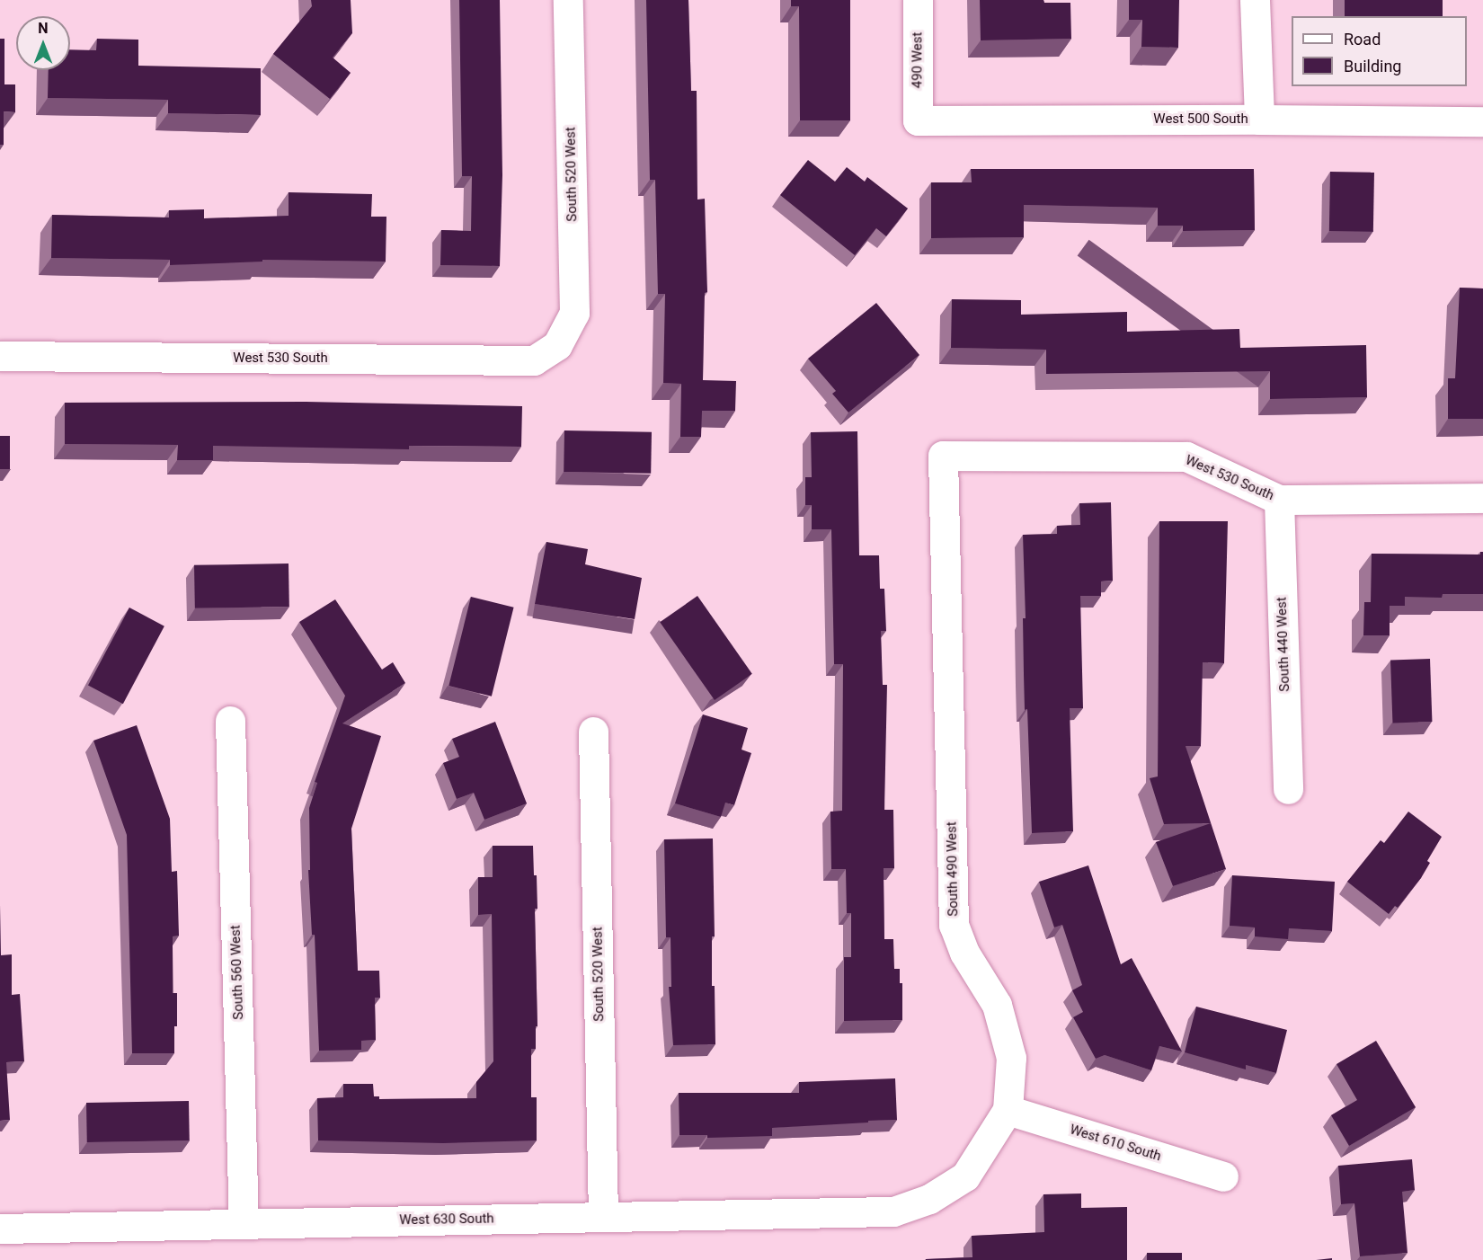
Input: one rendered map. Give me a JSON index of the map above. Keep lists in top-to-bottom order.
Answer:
{
  "streets": {
    "street": [
      "490 West",
      "West 500 South",
      "South 520 West",
      "West 530 South",
      "South 440 West",
      "South 490 West",
      "South 560 West",
      "West 610 South",
      "West 630 South"
    ]
  },
  "crossings": [
    ["490 West", "West 500 South"],
    ["South 520 West", "West 530 South"],
    ["South 520 West", "West 630 South"],
    ["West 530 South", "South 440 West"],
    ["West 530 South", "South 490 West"],
    ["South 490 West", "West 610 South"],
    ["South 490 West", "West 630 South"],
    ["South 560 West", "West 630 South"]
  ],
  "legend": ["Road", "Building"],
  "north": "top"
}
